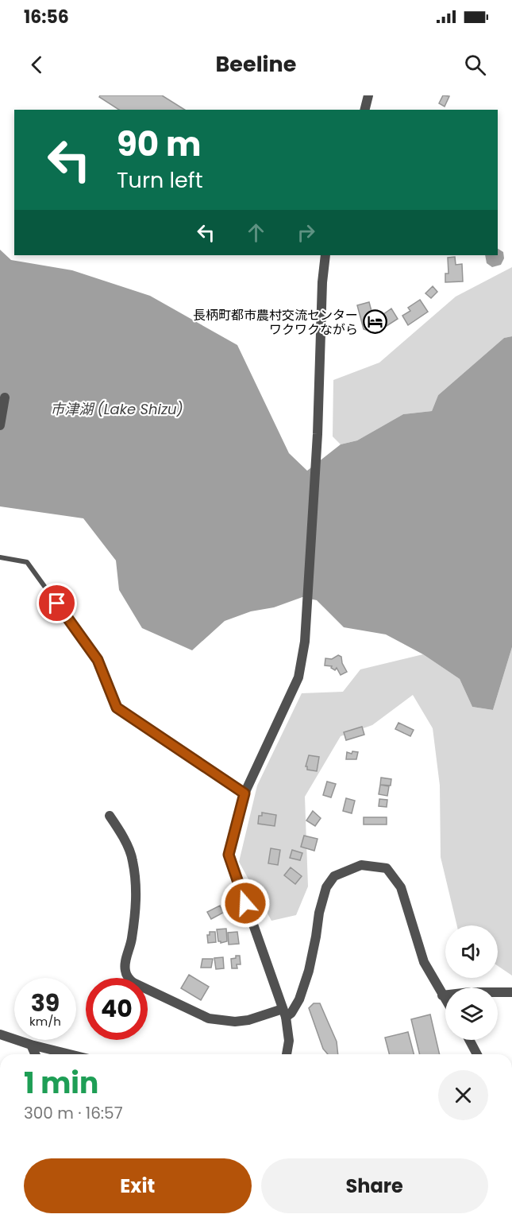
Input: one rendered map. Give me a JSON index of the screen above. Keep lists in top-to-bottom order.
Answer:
{
  "water": ["市津湖 (Lake Shizu)"],
  "places": {
    "hotel": ["長柄町都市農村交流センター ワクワクながら"]
  },
  "page": {
    "status": "16:56",
    "header": "Beeline",
    "turn": ["90 m", "Turn left"],
    "speed": "39 km/h",
    "limit": "40",
    "heading": ["1 min", "300 m · 16:57"],
    "buttons": ["Exit", "Share"]
  }
}
